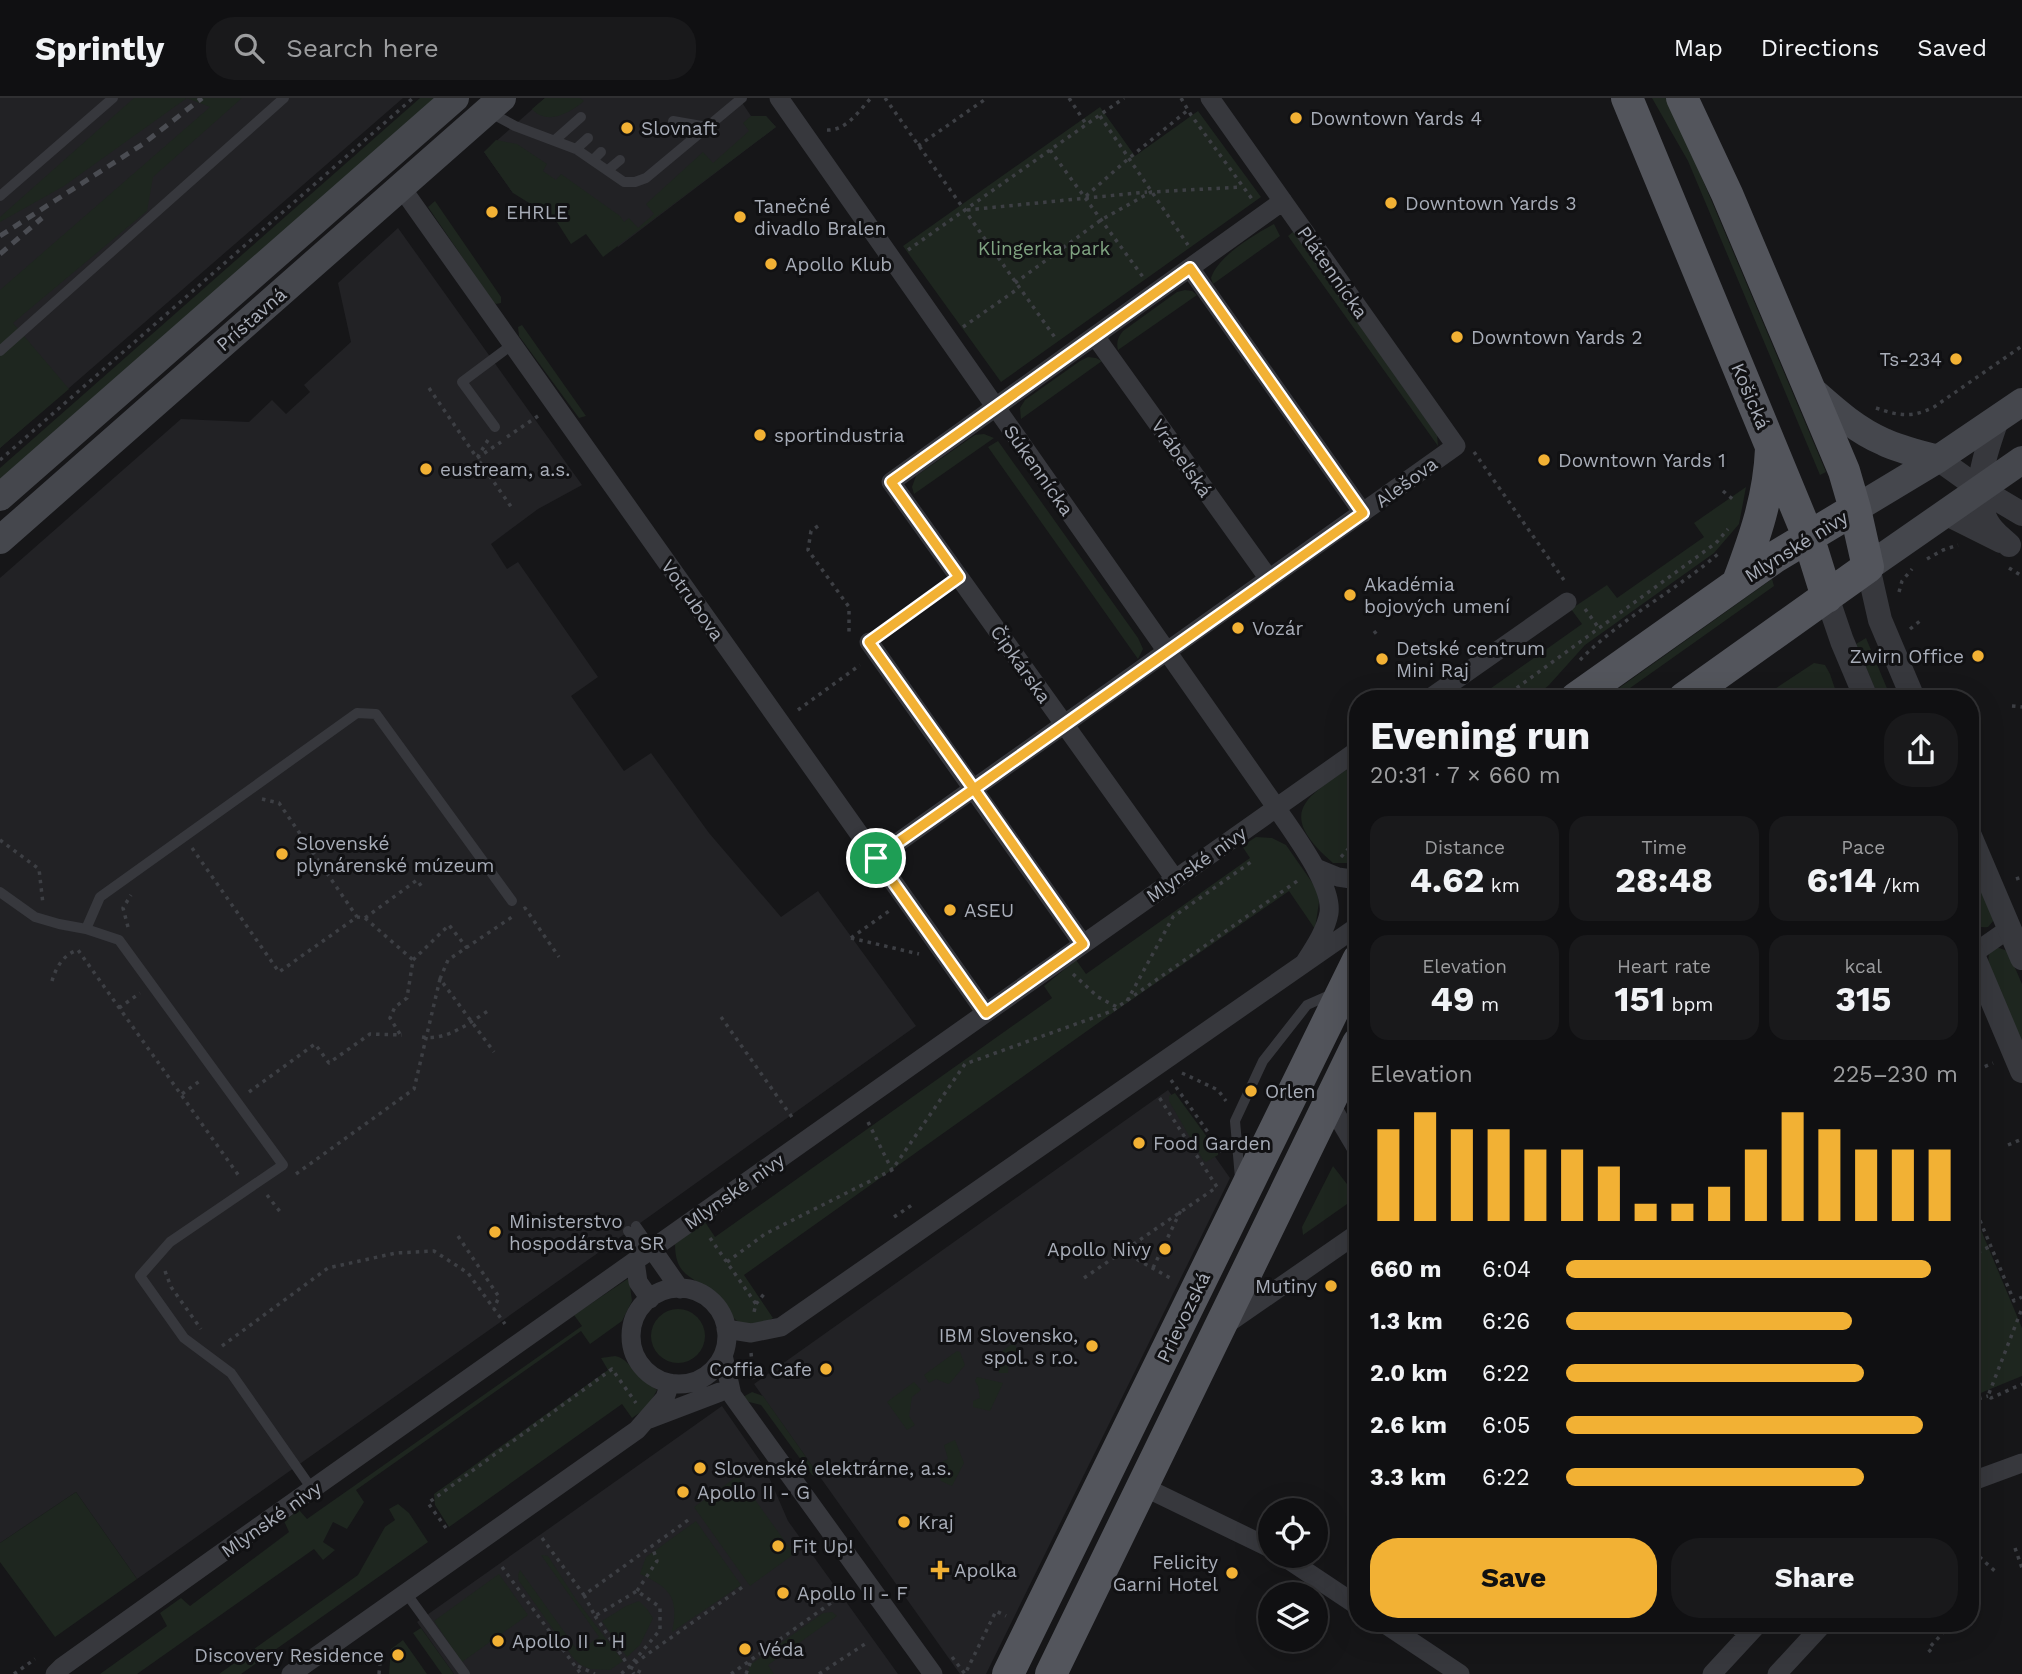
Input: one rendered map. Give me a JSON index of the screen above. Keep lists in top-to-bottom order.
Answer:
{
  "streets": {
    "main road": [
      "Prístavná",
      "Košická",
      "Mlynské nivy",
      "Prievozská"
    ],
    "street": [
      "Plátennícka",
      "Vrábeľská",
      "Súkennícka",
      "Alešova",
      "Votrubova",
      "Čipkárska"
    ]
  },
  "crossings": [
    ["Plátennícka", "Alešova"],
    ["Prístavná", "Votrubova"],
    ["Košická", "Mlynské nivy"],
    ["Vrábeľská", "Alešova"],
    ["Súkennícka", "Alešova"],
    ["Súkennícka", "Mlynské nivy"],
    ["Súkennícka", "Čipkárska"],
    ["Alešova", "Votrubova"],
    ["Alešova", "Čipkárska"],
    ["Mlynské nivy", "Votrubova"],
    ["Mlynské nivy", "Čipkárska"]
  ],
  "parks": ["Klingerka park"],
  "places": {
    "other": [
      "Downtown Yards 4",
      "Slovnaft",
      "Downtown Yards 3",
      "EHRLE",
      "Tanečné divadlo Bralen",
      "Apollo Klub",
      "Downtown Yards 2",
      "Ts-234",
      "sportindustria",
      "Downtown Yards 1",
      "eustream, a.s.",
      "Akadémia bojových umení",
      "Vozár",
      "Zwirn Office",
      "Detské centrum Mini Raj",
      "Slovenské plynárenské múzeum",
      "ASEU",
      "Orlen",
      "Food Garden",
      "Ministerstvo hospodárstva SR",
      "Apollo Nivy",
      "Mutiny",
      "IBM Slovensko, spol. s r.o.",
      "Coffia Cafe",
      "Slovenské elektrárne, a.s.",
      "Apollo II - G",
      "Kraj",
      "Fit Up!",
      "Felicity Garni Hotel",
      "Apollo II - F",
      "Apollo II - H",
      "Véda",
      "Discovery Residence"
    ],
    "health": ["Apolka"]
  },
  "page": {
    "header": "Sprintly",
    "search": "Search here",
    "nav": ["Map", "Directions", "Saved"],
    "heading": ["Evening run", "20:31 · 7 × 660 m"],
    "stats": [
      ["Distance", "4.62 km"],
      ["Time", "28:48"],
      ["Pace", "6:14 /km"],
      ["Elevation", "49 m"],
      ["Heart rate", "151 bpm"],
      ["kcal", "315"]
    ],
    "chart": ["Elevation", "225–230 m"],
    "list": [
      {
        "name": "660 m",
        "note": "6:04"
      },
      {
        "name": "1.3 km",
        "note": "6:26"
      },
      {
        "name": "2.0 km",
        "note": "6:22"
      },
      {
        "name": "2.6 km",
        "note": "6:05"
      },
      {
        "name": "3.3 km",
        "note": "6:22"
      }
    ],
    "buttons": ["Save", "Share"]
  }
}
